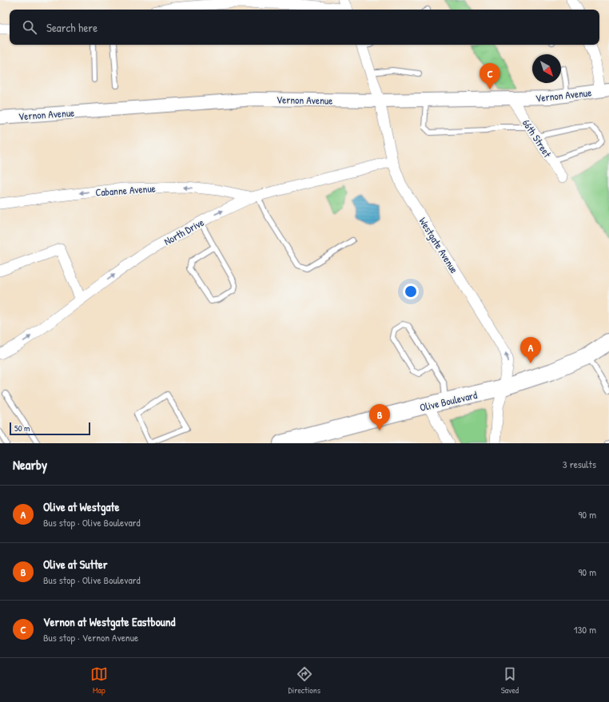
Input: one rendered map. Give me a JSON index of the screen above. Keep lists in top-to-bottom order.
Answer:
{
  "streets": {
    "main road": ["Olive Boulevard"],
    "street": [
      "Vernon Avenue",
      "66th Street",
      "Cabanne Avenue",
      "North Drive",
      "Westgate Avenue"
    ]
  },
  "crossings": [
    ["Vernon Avenue", "66th Street"],
    ["Vernon Avenue", "Westgate Avenue"],
    ["Cabanne Avenue", "North Drive"],
    ["North Drive", "Westgate Avenue"],
    ["Westgate Avenue", "Olive Boulevard"]
  ],
  "one_way": ["Cabanne Avenue", "North Drive", "Westgate Avenue"],
  "scale_bar": "50 m",
  "north": "bottom right",
  "page": {
    "search": "Search here",
    "pins": ["C", "A", "B"],
    "scale": "50 m",
    "heading": ["Nearby", "3 results"],
    "list": [
      {
        "mark": "A",
        "name": "Olive at Westgate",
        "note": "Bus stop · Olive Boulevard",
        "value": "90 m"
      },
      {
        "mark": "B",
        "name": "Olive at Sutter",
        "note": "Bus stop · Olive Boulevard",
        "value": "90 m"
      },
      {
        "mark": "C",
        "name": "Vernon at Westgate Eastbound",
        "note": "Bus stop · Vernon Avenue",
        "value": "130 m"
      }
    ],
    "nav": ["Map", "Directions", "Saved"]
  }
}
